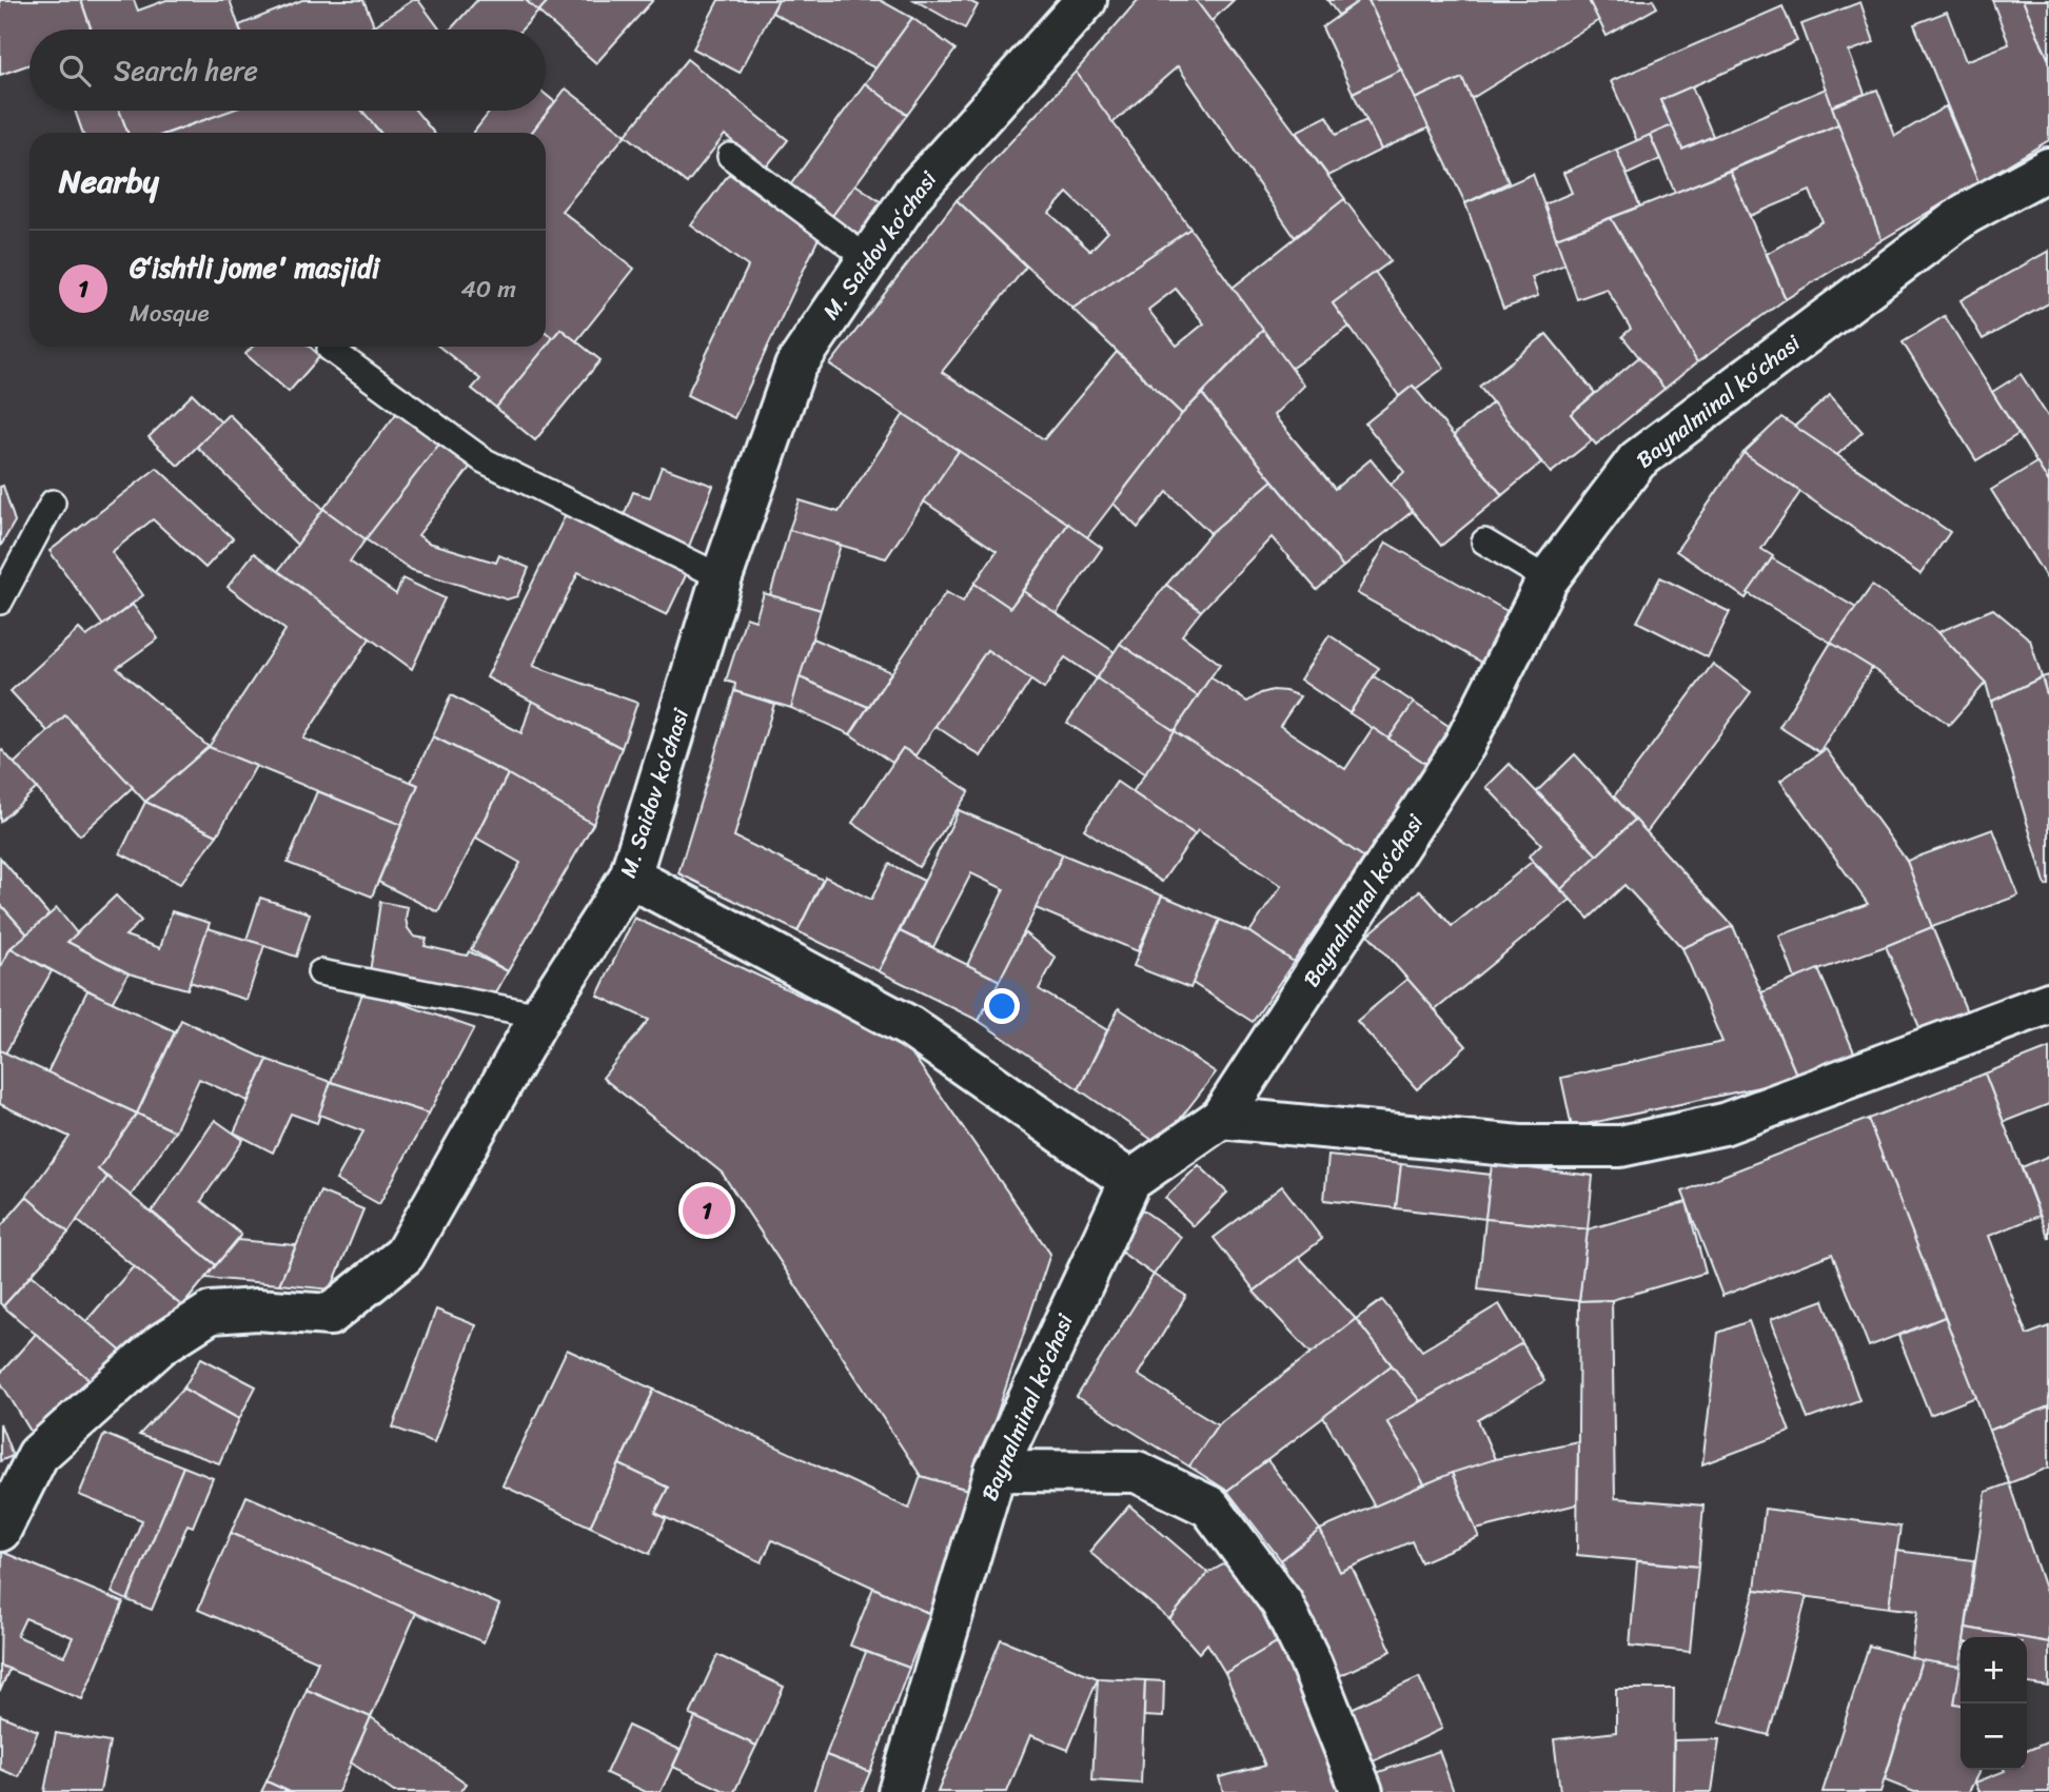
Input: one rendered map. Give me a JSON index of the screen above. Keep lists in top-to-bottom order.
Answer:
{
  "streets": {
    "street": ["M. Saidov koʻchasi", "Baynalminal koʻchasi"]
  },
  "page": {
    "search": "Search here",
    "heading": "Nearby",
    "list": [
      {
        "mark": "1",
        "name": "Gʻishtli jome' masjidi",
        "note": "Mosque",
        "value": "40 m"
      }
    ],
    "pins": "1",
    "map_buttons": ["+", "−"]
  }
}
